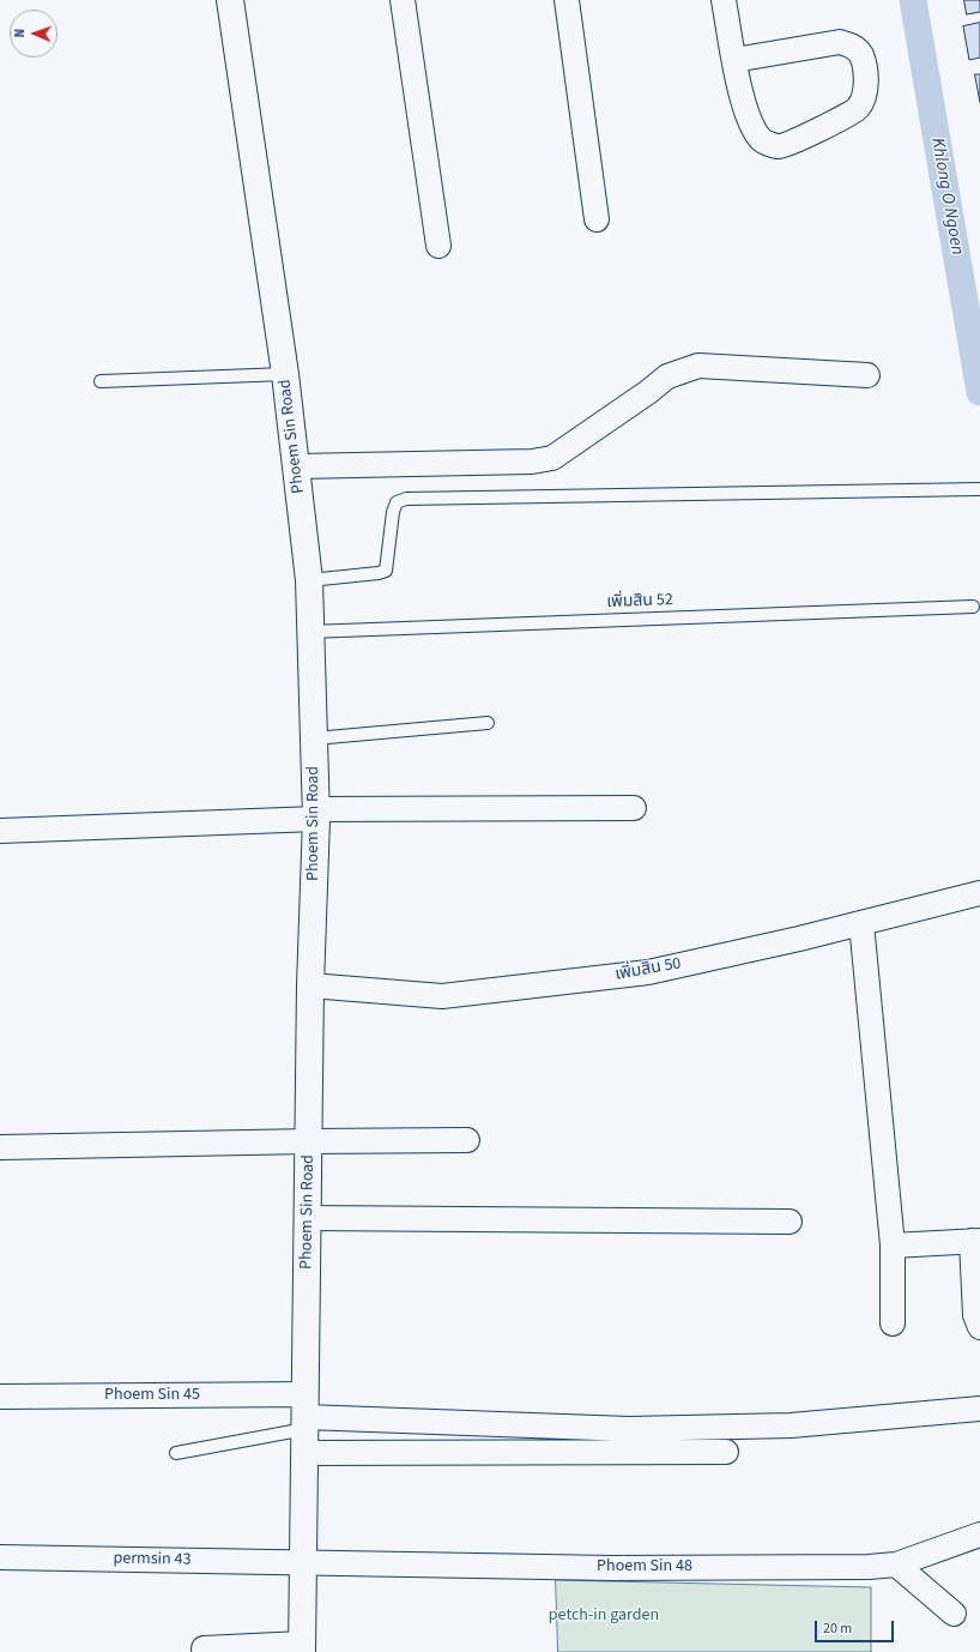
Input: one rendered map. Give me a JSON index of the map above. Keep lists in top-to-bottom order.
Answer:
{
  "streets": {
    "street": [
      "Phoem Sin Road",
      "เพิ่มสิน 50",
      "Phoem Sin 45",
      "permsin 43",
      "Phoem Sin 48"
    ],
    "lane": ["เพิ่มสิน 52"]
  },
  "crossings": [
    ["Phoem Sin Road", "เพิ่มสิน 52"],
    ["Phoem Sin Road", "เพิ่มสิน 50"],
    ["Phoem Sin Road", "Phoem Sin 45"],
    ["Phoem Sin Road", "permsin 43"],
    ["Phoem Sin Road", "Phoem Sin 48"],
    ["permsin 43", "Phoem Sin 48"]
  ],
  "water": ["Khlong O Ngoen"],
  "parks": ["petch-in garden"],
  "scale_bar": "20 m",
  "north": "left"
}
